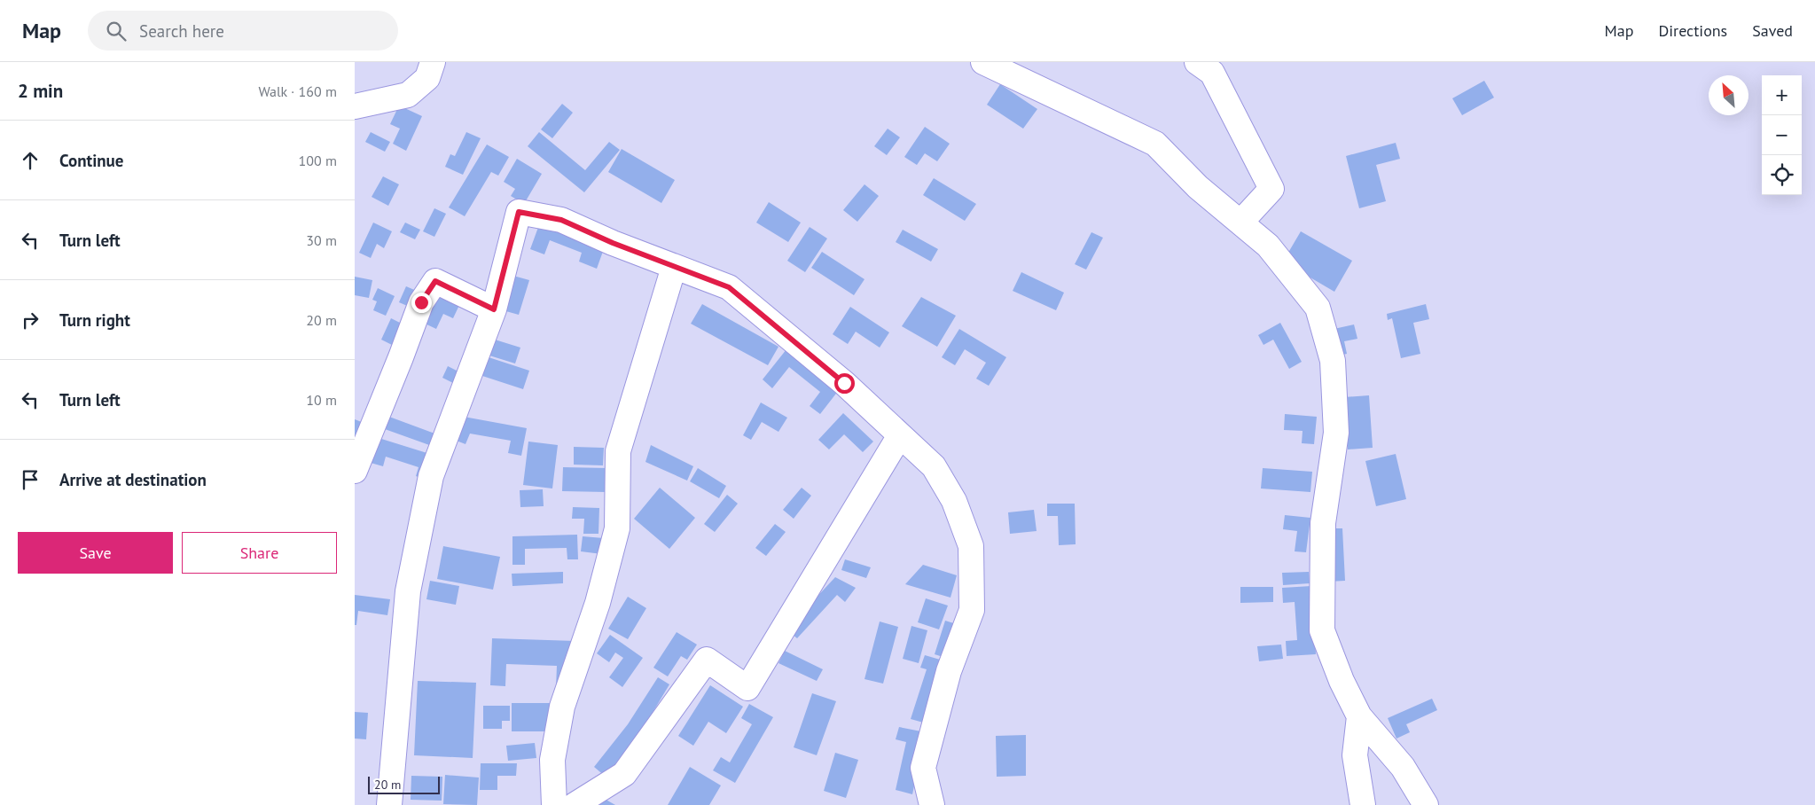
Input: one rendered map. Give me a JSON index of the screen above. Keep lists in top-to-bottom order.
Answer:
{
  "scale_bar": "20 m",
  "north": "top left",
  "page": {
    "header": "Map",
    "search": "Search here",
    "nav": ["Map", "Directions", "Saved"],
    "heading": ["2 min", "Walk · 160 m"],
    "map_buttons": ["+", "−"],
    "list": [
      ["Continue", "100 m"],
      ["Turn left", "30 m"],
      ["Turn right", "20 m"],
      ["Turn left", "10 m"],
      "Arrive at destination"
    ],
    "buttons": ["Save", "Share"],
    "scale": "20 m"
  }
}
